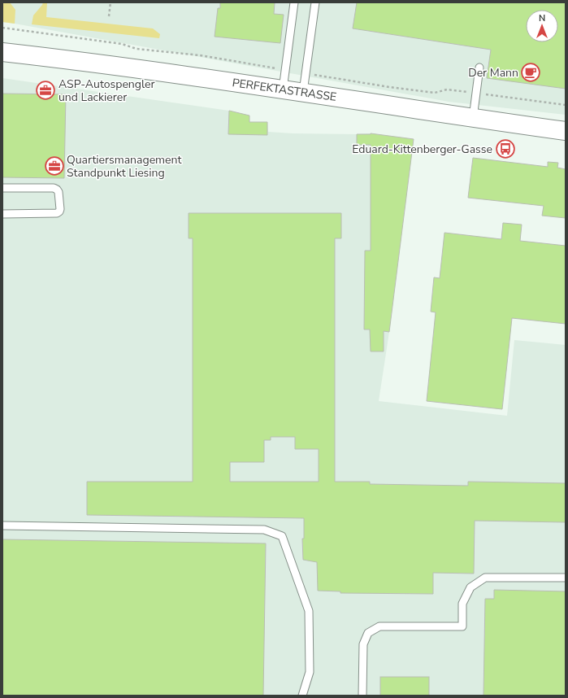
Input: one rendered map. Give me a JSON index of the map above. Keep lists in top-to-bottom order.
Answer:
{
  "streets": {
    "main road": ["PERFEKTASTRASSE"]
  },
  "places": {
    "cafe": ["Der Mann"],
    "office": ["ASP-Autospengler und Lackierer", "Quartiersmanagement Standpunkt Liesing"],
    "bus stop": ["Eduard-Kittenberger-Gasse"]
  },
  "north": "top"
}
